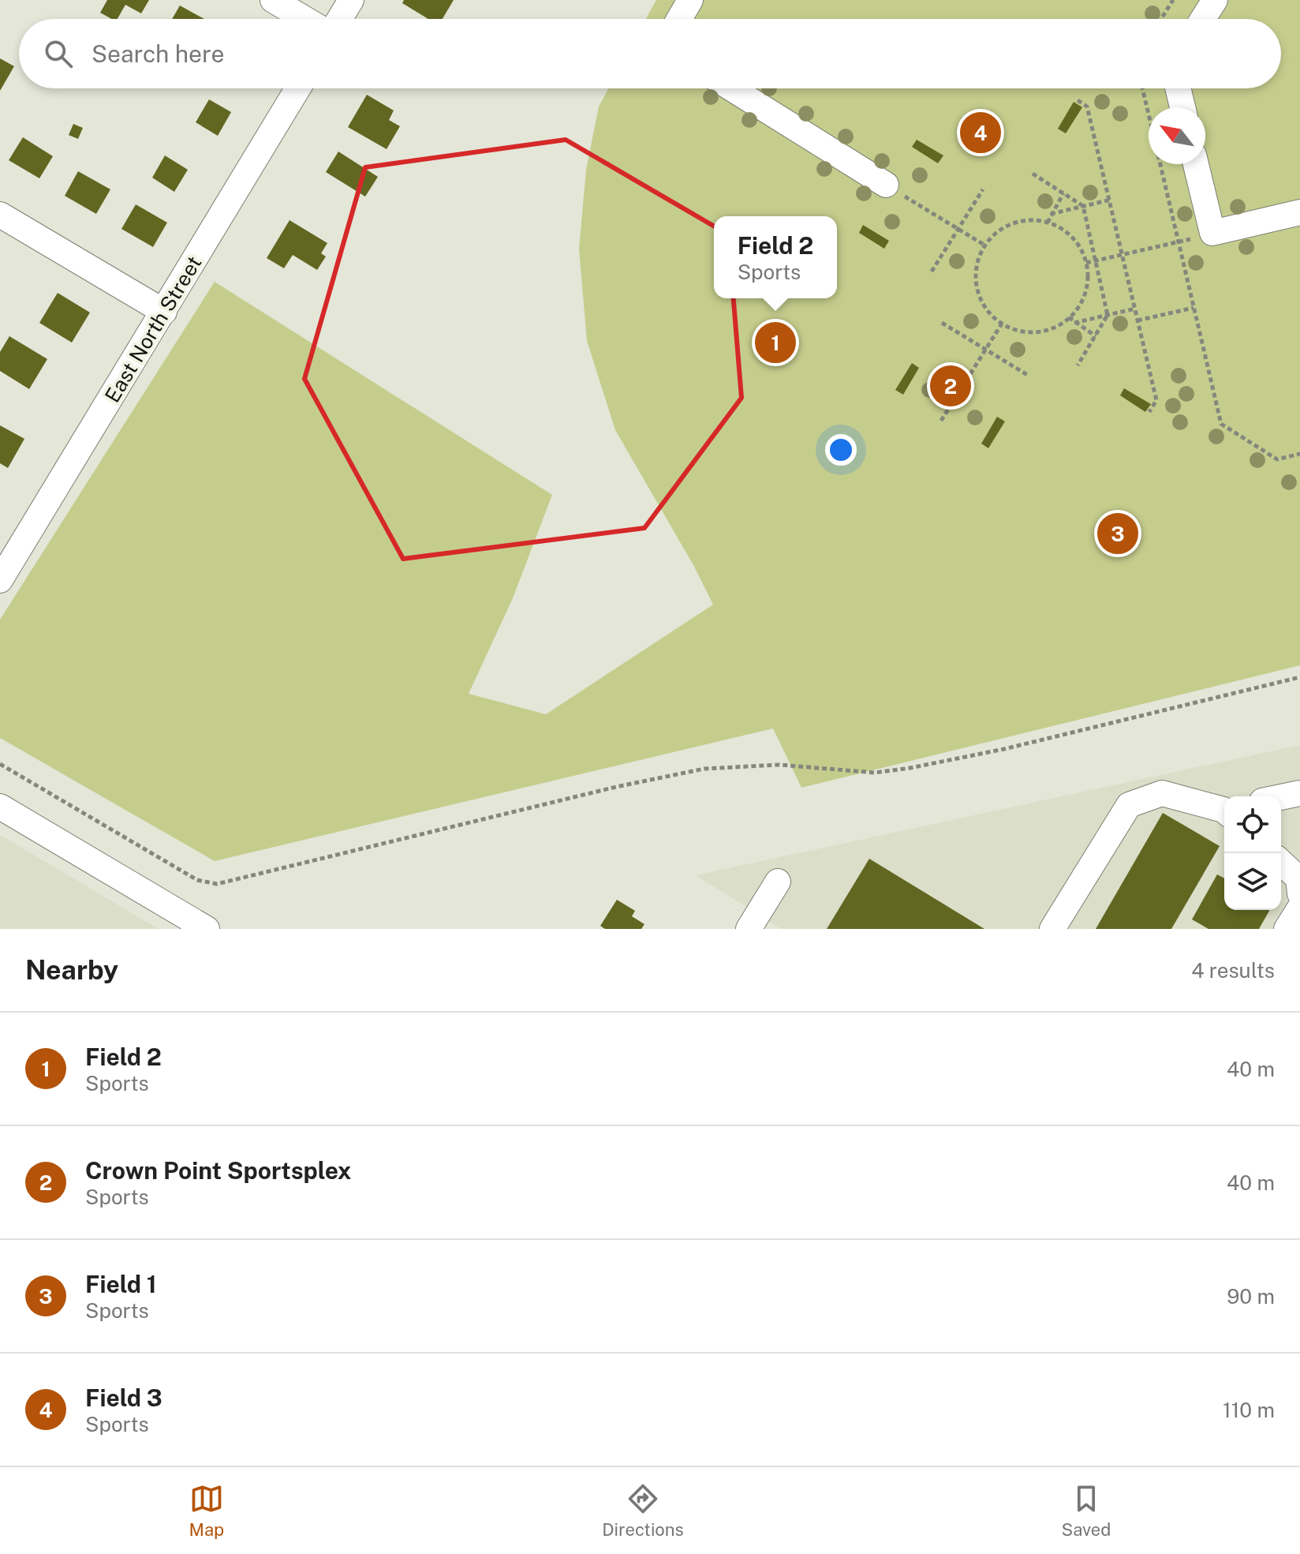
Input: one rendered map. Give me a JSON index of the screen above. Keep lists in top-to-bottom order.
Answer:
{
  "streets": {
    "street": ["East North Street"]
  },
  "north": "top left",
  "page": {
    "search": "Search here",
    "pins": [
      "4",
      "1",
      "2",
      "3"
    ],
    "popup": ["Field 2", "Sports"],
    "heading": ["Nearby", "4 results"],
    "list": [
      {
        "mark": "1",
        "name": "Field 2",
        "note": "Sports",
        "value": "40 m"
      },
      {
        "mark": "2",
        "name": "Crown Point Sportsplex",
        "note": "Sports",
        "value": "40 m"
      },
      {
        "mark": "3",
        "name": "Field 1",
        "note": "Sports",
        "value": "90 m"
      },
      {
        "mark": "4",
        "name": "Field 3",
        "note": "Sports",
        "value": "110 m"
      }
    ],
    "nav": ["Map", "Directions", "Saved"]
  }
}
